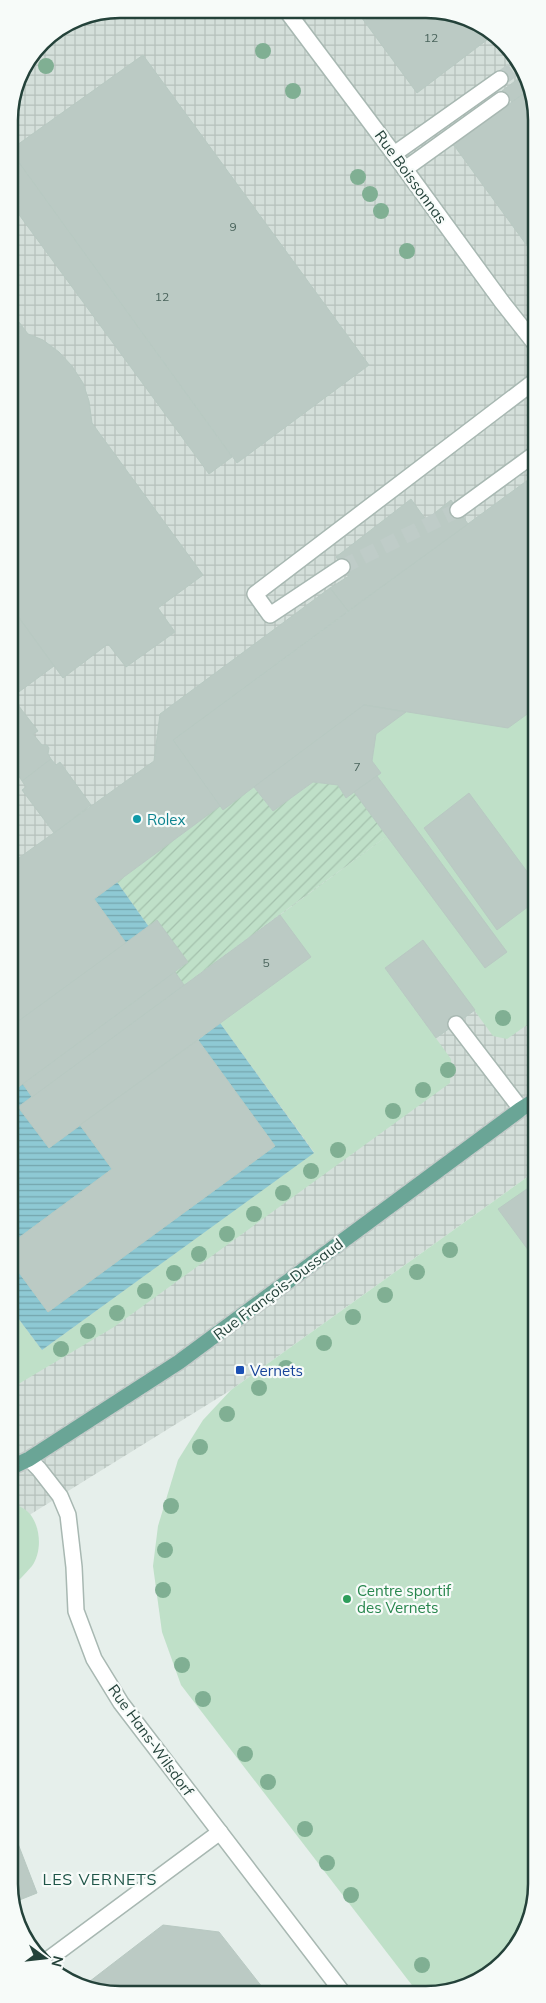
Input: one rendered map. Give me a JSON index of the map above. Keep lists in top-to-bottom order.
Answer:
{
  "streets": {
    "main road": ["Rue François-Dussaud"],
    "street": ["Rue Boissonnas", "Rue Hans-Wilsdorf"]
  },
  "crossings": [
    ["Rue François-Dussaud", "Rue Hans-Wilsdorf"]
  ],
  "districts": ["LES VERNETS"],
  "places": {
    "other": ["Rolex", "Centre sportif des Vernets"],
    "transit": ["Vernets"]
  },
  "house_numbers": [
    "12",
    "9",
    "12",
    "7",
    "5"
  ],
  "north": "right"
}
